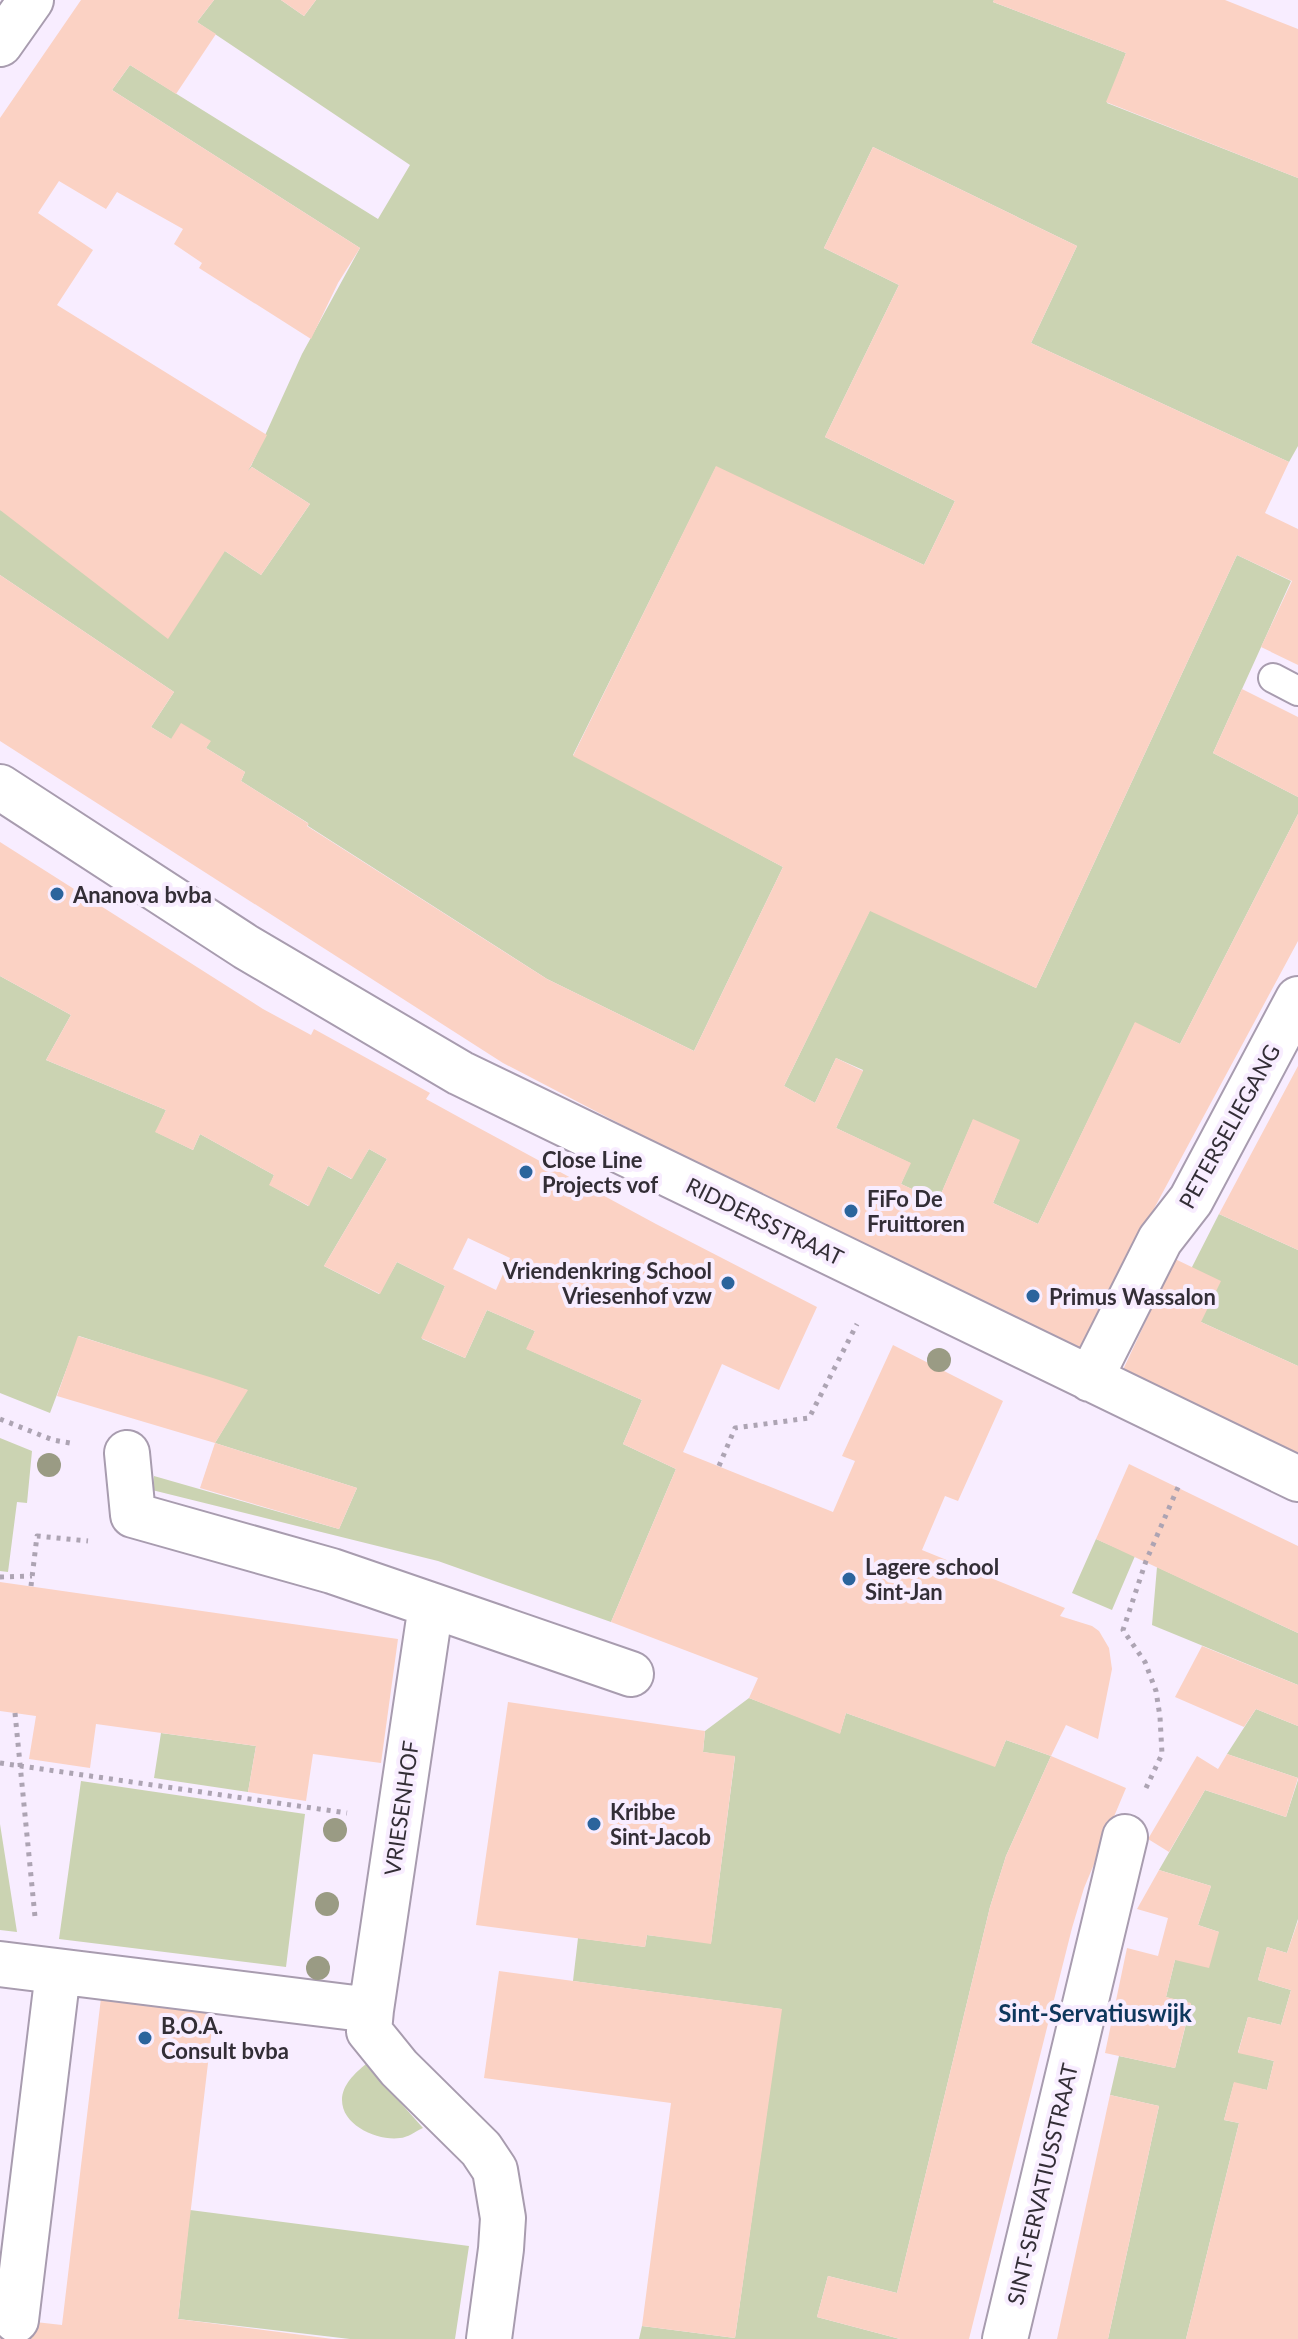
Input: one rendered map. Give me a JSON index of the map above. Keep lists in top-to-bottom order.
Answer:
{
  "streets": {
    "street": [
      "PETERSELIEGANG",
      "RIDDERSSTRAAT",
      "VRIESENHOF",
      "SINT-SERVATIUSSTRAAT"
    ]
  },
  "crossings": [
    ["PETERSELIEGANG", "RIDDERSSTRAAT"]
  ],
  "districts": ["Sint-Servatiuswijk"],
  "places": [
    "Ananova bvba",
    "Close Line Projects vof",
    "FiFo De Fruittoren",
    "Vriendenkring School Vriesenhof vzw",
    "Primus Wassalon",
    "Lagere school Sint-Jan",
    "Kribbe Sint-Jacob",
    "B.O.A. Consult bvba"
  ]
}
